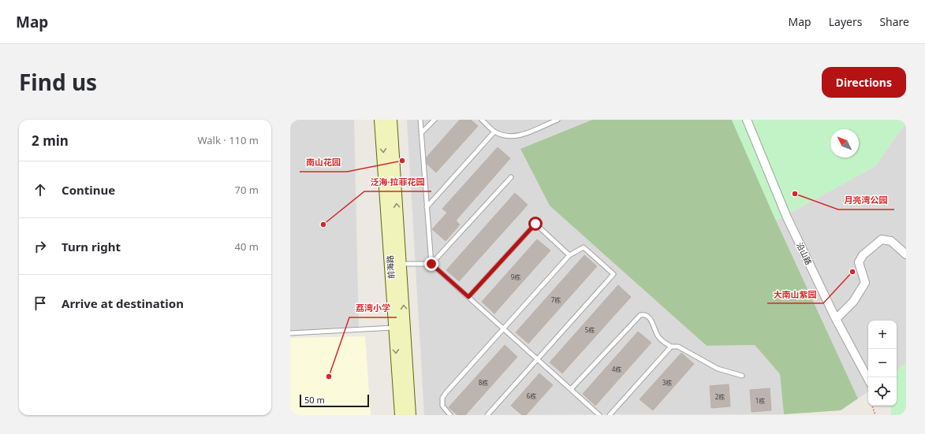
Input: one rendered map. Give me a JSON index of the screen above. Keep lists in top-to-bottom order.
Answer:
{
  "streets": {
    "street": ["沿山路", "前海路"]
  },
  "places": [
    "南山花园",
    "月亮湾公园",
    "泛海·拉菲花园",
    "大南山紫园",
    "荔湾小学"
  ],
  "house_numbers": [
    "9栋",
    "7栋",
    "5栋",
    "4栋",
    "8栋",
    "3栋",
    "6栋",
    "2栋",
    "1栋"
  ],
  "scale_bar": "50 m",
  "north": "top left",
  "page": {
    "header": "Map",
    "nav": ["Map", "Layers", "Share"],
    "title": "Find us",
    "buttons": "Directions",
    "heading": ["2 min", "Walk · 110 m"],
    "list": [
      ["Continue", "70 m"],
      ["Turn right", "40 m"],
      "Arrive at destination"
    ],
    "map_buttons": ["+", "−"],
    "scale": "50 m"
  }
}
